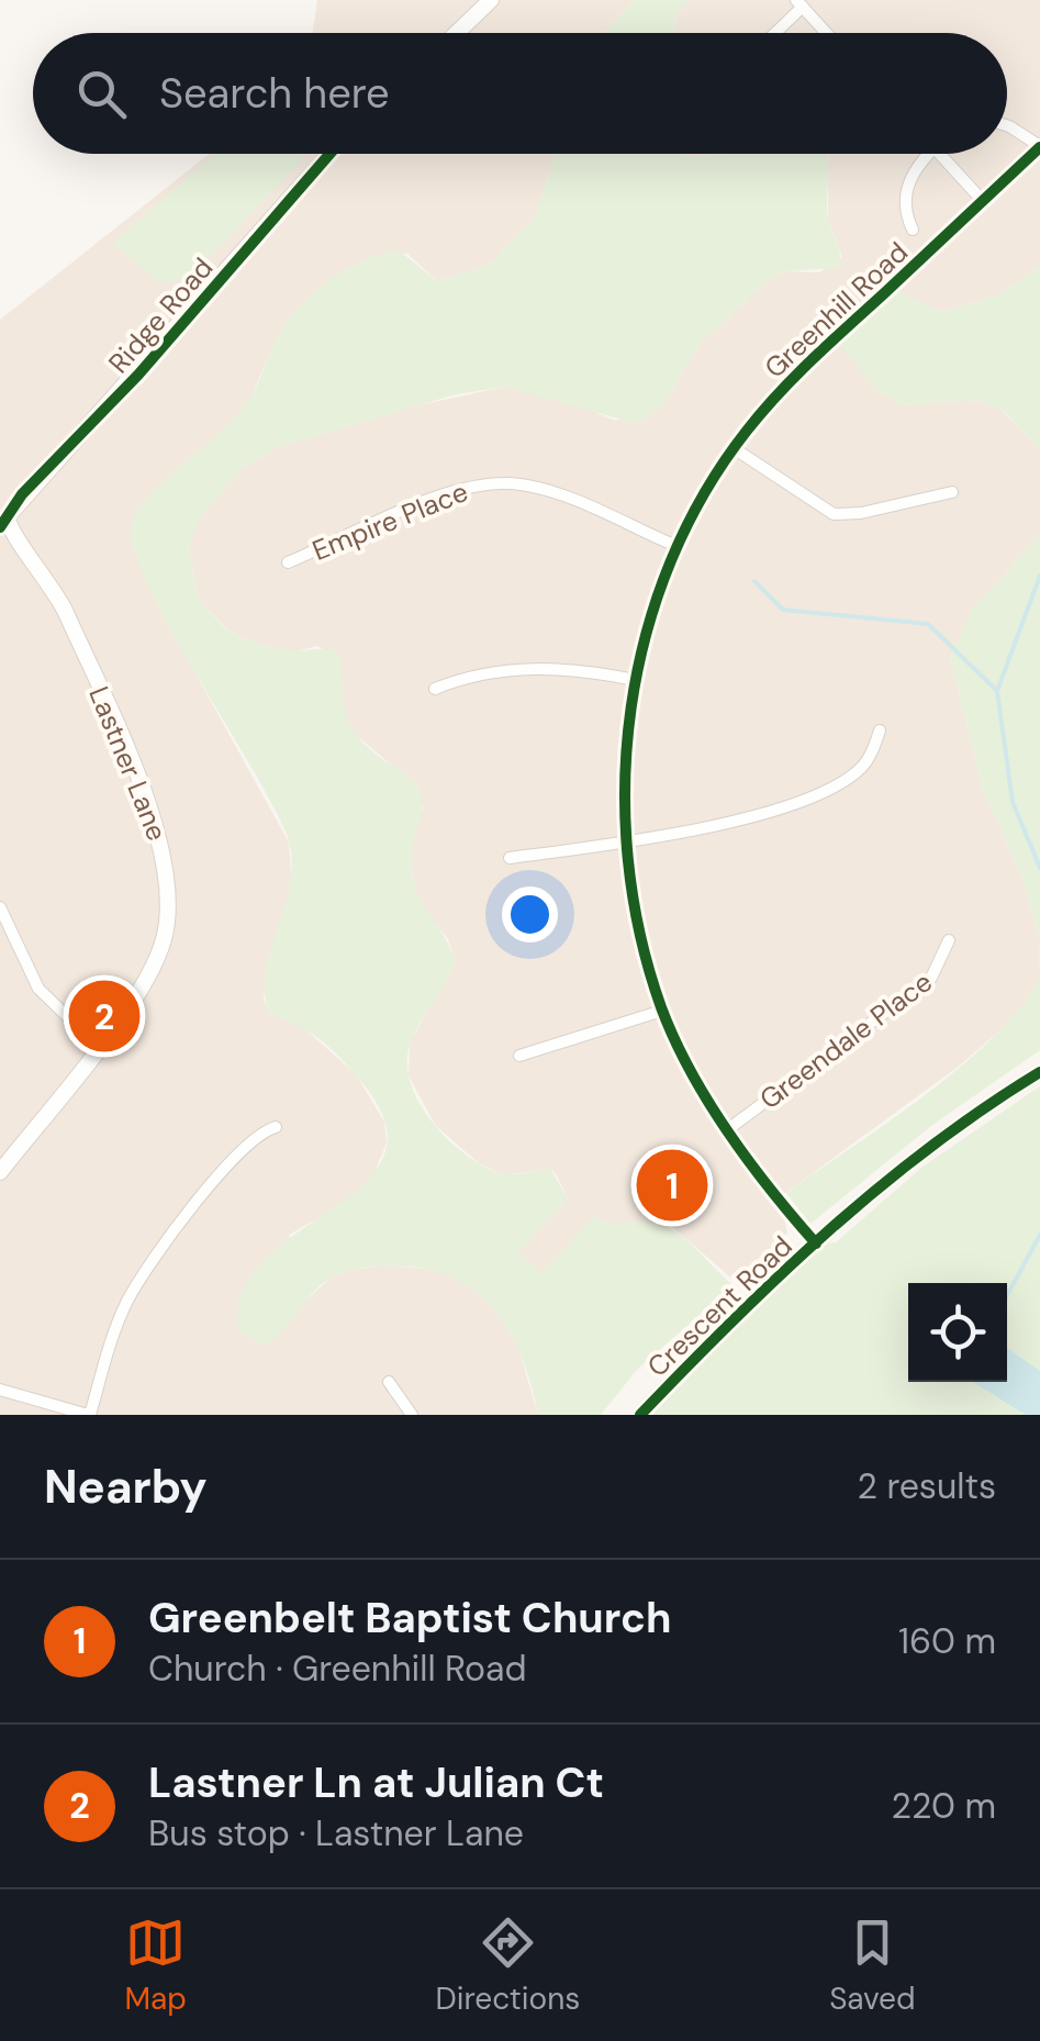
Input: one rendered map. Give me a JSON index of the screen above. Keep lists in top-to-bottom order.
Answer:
{
  "streets": {
    "street": [
      "Greenhill Road",
      "Ridge Road",
      "Empire Place",
      "Lastner Lane",
      "Greendale Place",
      "Crescent Road"
    ]
  },
  "crossings": [
    ["Greenhill Road", "Empire Place"],
    ["Greenhill Road", "Greendale Place"],
    ["Greenhill Road", "Crescent Road"],
    ["Ridge Road", "Lastner Lane"]
  ],
  "page": {
    "search": "Search here",
    "pins": ["2", "1"],
    "heading": ["Nearby", "2 results"],
    "list": [
      {
        "mark": "1",
        "name": "Greenbelt Baptist Church",
        "note": "Church · Greenhill Road",
        "value": "160 m"
      },
      {
        "mark": "2",
        "name": "Lastner Ln at Julian Ct",
        "note": "Bus stop · Lastner Lane",
        "value": "220 m"
      }
    ],
    "nav": ["Map", "Directions", "Saved"]
  }
}
